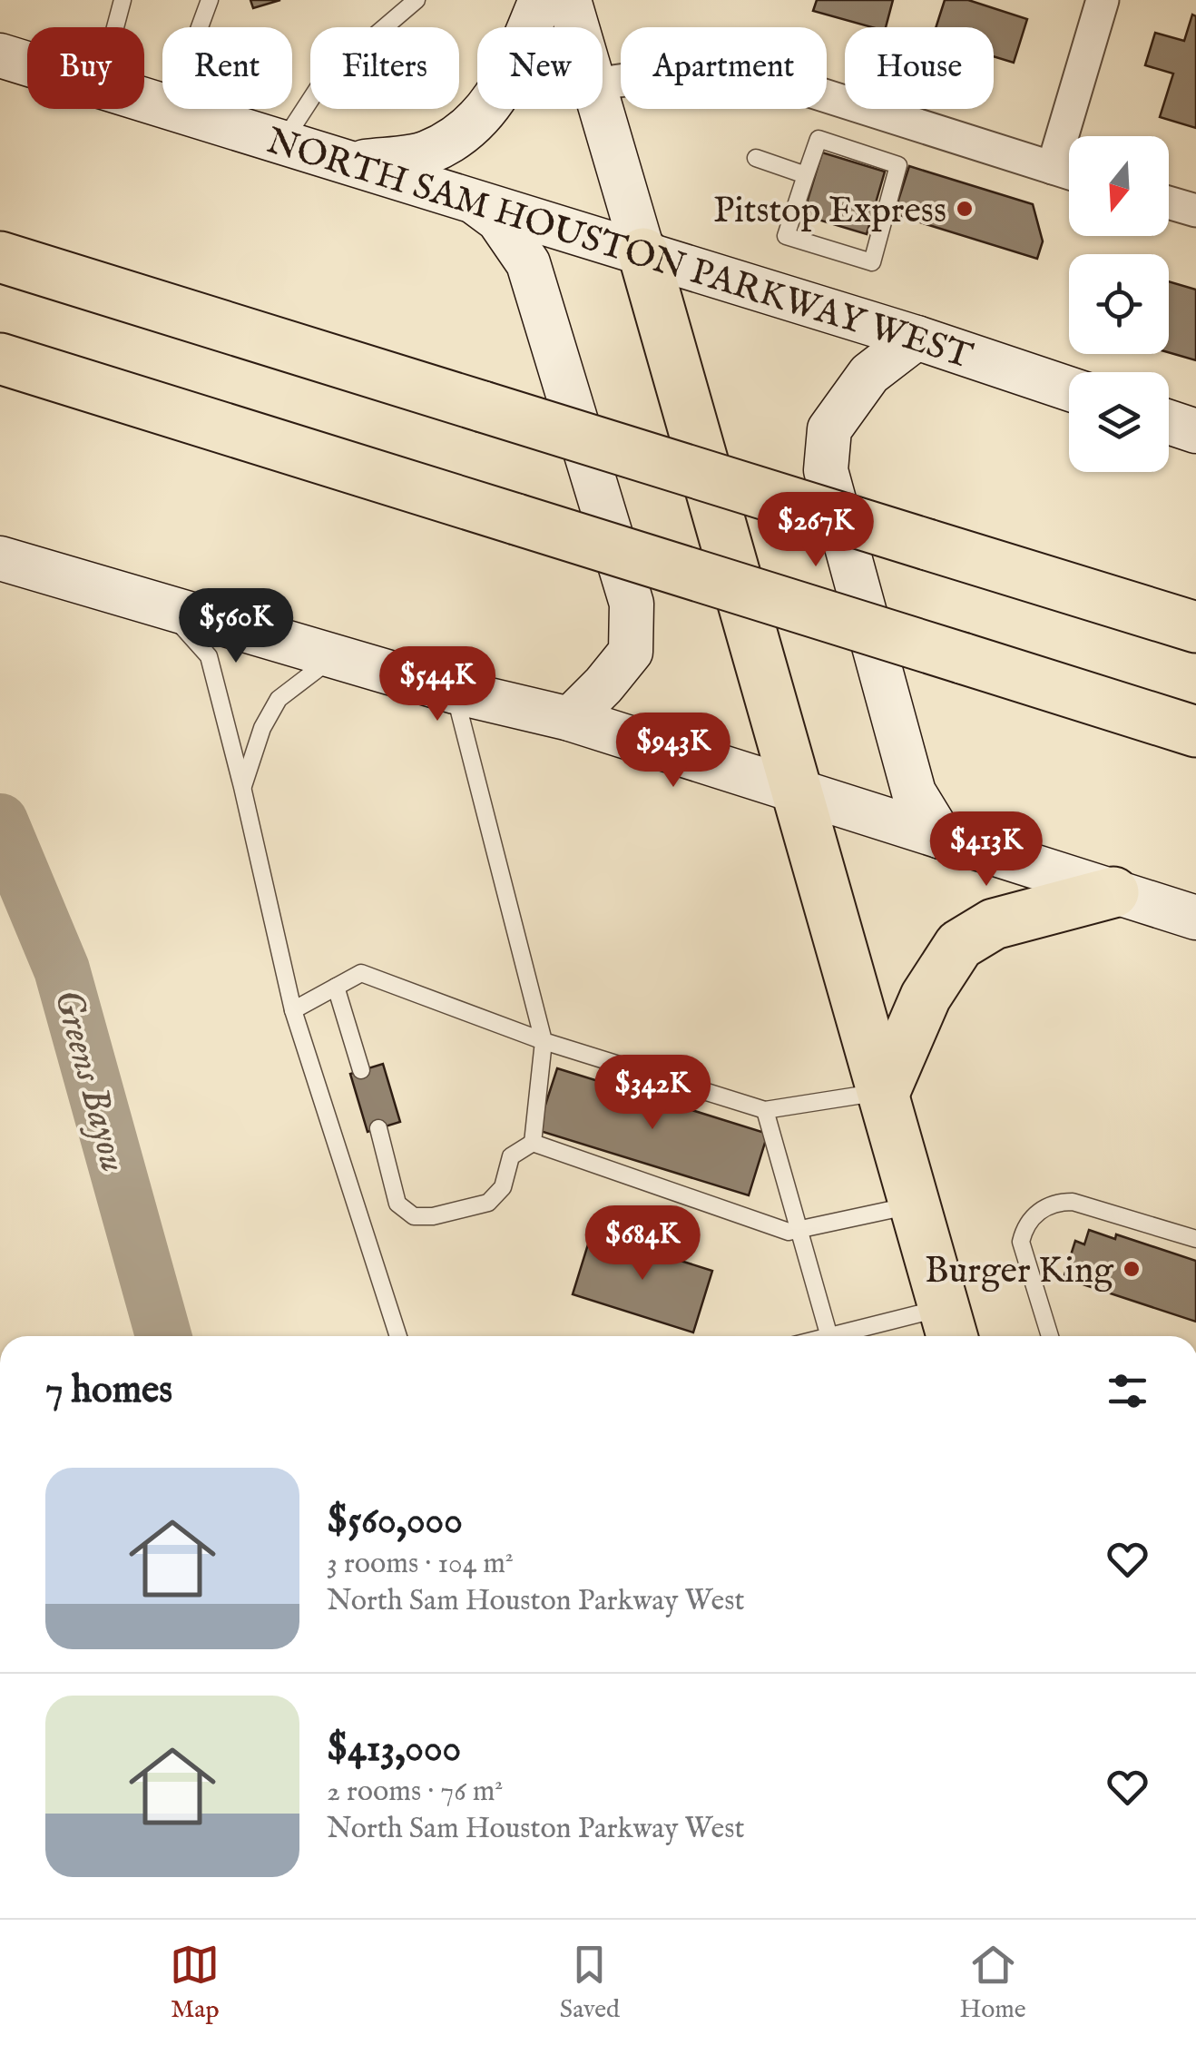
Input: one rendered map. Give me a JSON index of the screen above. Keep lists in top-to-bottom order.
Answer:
{
  "streets": {
    "main road": ["NORTH SAM HOUSTON PARKWAY WEST"]
  },
  "water": ["Greens Bayou"],
  "places": ["Pitstop Express", "Burger King"],
  "north": "bottom",
  "page": {
    "chip": [
      "Buy",
      "Rent",
      "Filters",
      "New",
      "Apartment",
      "House"
    ],
    "price": [
      "$267K",
      "$560K",
      "$544K",
      "$943K",
      "$413K",
      "$342K",
      "$684K"
    ],
    "heading": "7 homes",
    "list": [
      {
        "name": "$560,000",
        "note": "3 rooms · 104 m² · North Sam Houston Parkway West"
      },
      {
        "name": "$413,000",
        "note": "2 rooms · 76 m² · North Sam Houston Parkway West"
      }
    ],
    "tabs": ["Map", "Saved", "Home"]
  }
}
